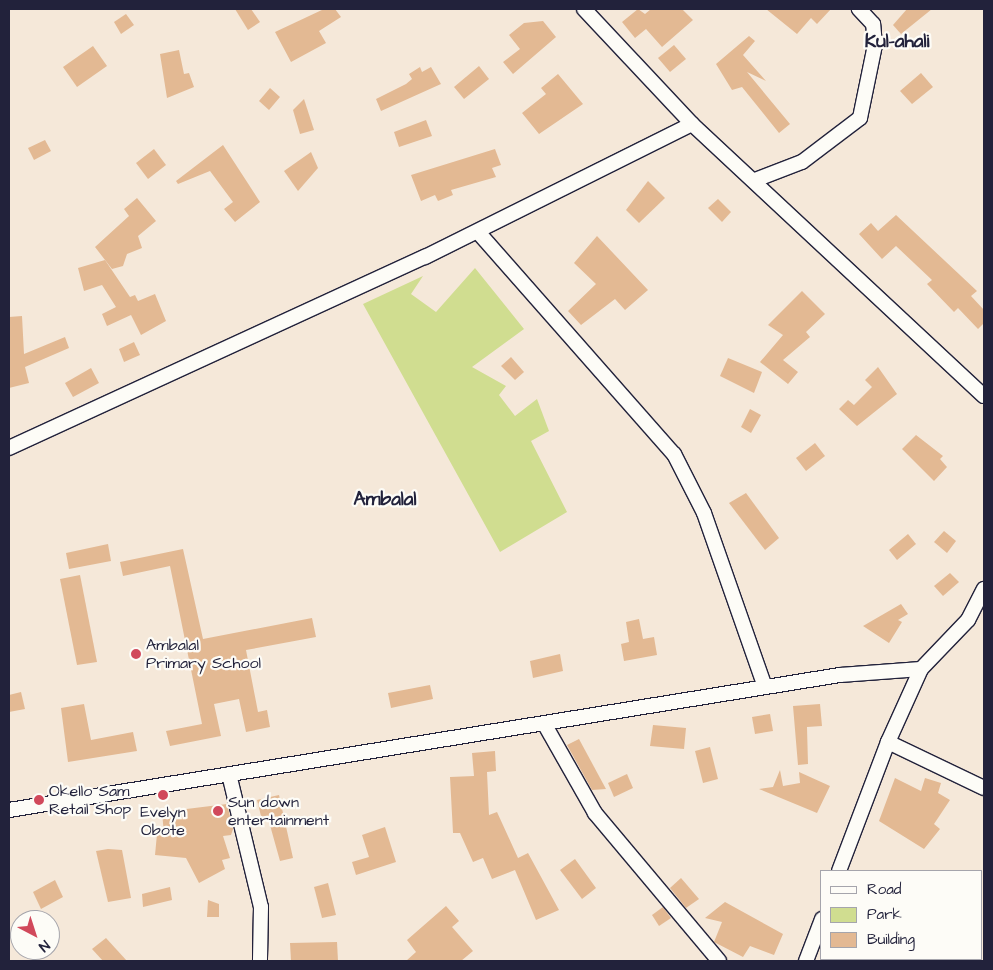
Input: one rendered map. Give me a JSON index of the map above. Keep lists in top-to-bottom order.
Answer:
{
  "districts": ["Kul-ahali", "Ambalal"],
  "places": [
    "Ambalal Primary School",
    "Evelyn Obote",
    "Okello Sam Retail Shop",
    "Sun down entertainment"
  ],
  "legend": ["Road", "Park", "Building"],
  "north": "bottom right"
}
